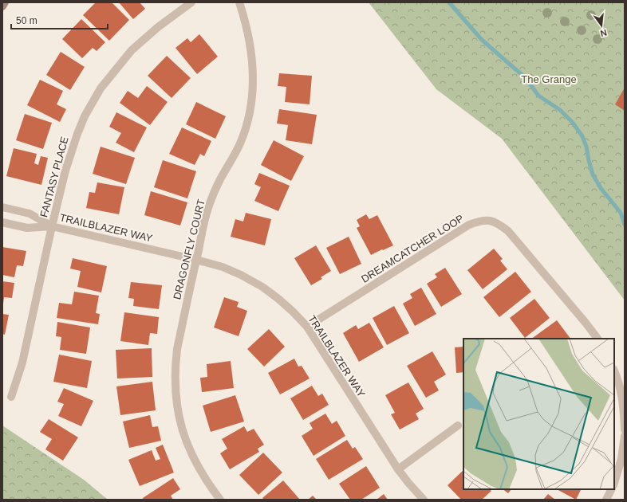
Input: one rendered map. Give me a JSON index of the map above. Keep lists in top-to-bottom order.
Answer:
{
  "streets": {
    "street": [
      "FANTASY PLACE",
      "TRAILBLAZER WAY",
      "DREAMCATCHER LOOP",
      "DRAGONFLY COURT"
    ]
  },
  "crossings": [
    ["FANTASY PLACE", "TRAILBLAZER WAY"],
    ["TRAILBLAZER WAY", "DREAMCATCHER LOOP"],
    ["TRAILBLAZER WAY", "DRAGONFLY COURT"]
  ],
  "parks": ["The Grange"],
  "scale_bar": "50 m",
  "north": "bottom"
}
